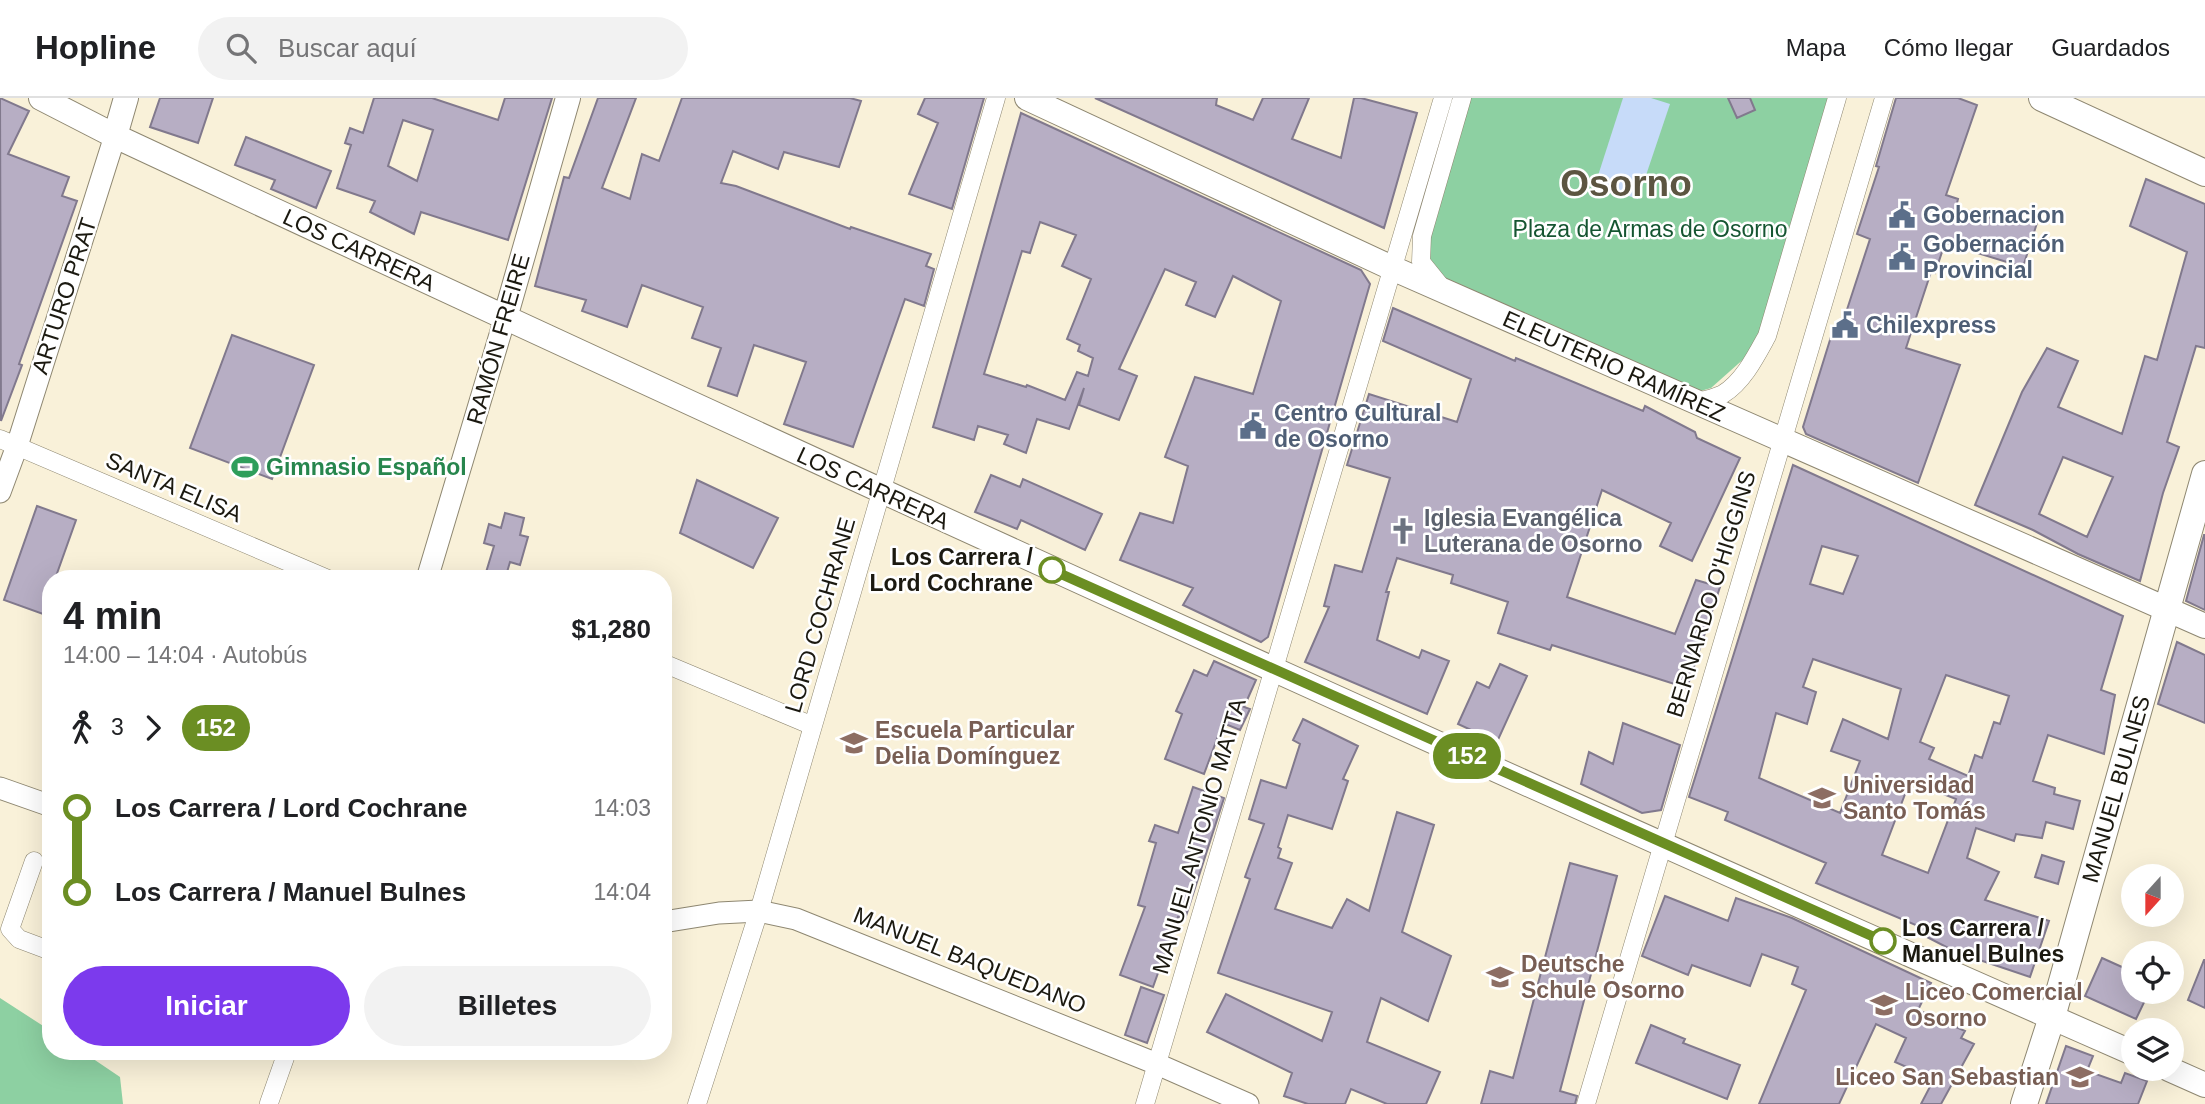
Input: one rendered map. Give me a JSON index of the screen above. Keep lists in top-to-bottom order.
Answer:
{
  "streets": {
    "main road": [
      "LOS CARRERA",
      "ARTURO PRAT",
      "RAMÓN FREIRE",
      "ELEUTERIO RAMÍREZ",
      "MANUEL BULNES"
    ],
    "street": [
      "SANTA ELISA",
      "BERNARDO O'HIGGINS",
      "LORD COCHRANE",
      "MANUEL ANTONIO MATTA",
      "MANUEL BAQUEDANO"
    ]
  },
  "crossings": [
    ["LOS CARRERA", "ARTURO PRAT"],
    ["LOS CARRERA", "RAMÓN FREIRE"],
    ["LOS CARRERA", "BERNARDO O'HIGGINS"],
    ["LOS CARRERA", "LORD COCHRANE"],
    ["LOS CARRERA", "MANUEL BULNES"],
    ["LOS CARRERA", "MANUEL ANTONIO MATTA"],
    ["ARTURO PRAT", "SANTA ELISA"],
    ["ELEUTERIO RAMÍREZ", "BERNARDO O'HIGGINS"],
    ["ELEUTERIO RAMÍREZ", "MANUEL BULNES"],
    ["ELEUTERIO RAMÍREZ", "MANUEL ANTONIO MATTA"],
    ["LORD COCHRANE", "MANUEL BAQUEDANO"],
    ["MANUEL ANTONIO MATTA", "MANUEL BAQUEDANO"]
  ],
  "districts": ["Osorno"],
  "parks": ["Plaza de Armas de Osorno"],
  "places": {
    "public building": [
      "Gobernacion",
      "Gobernación Provincial",
      "Chilexpress",
      "Centro Cultural de Osorno"
    ],
    "sports": ["Gimnasio Español"],
    "church": ["Iglesia Evangélica Luterana de Osorno"],
    "other": ["Los Carrera / Lord Cochrane", "Los Carrera / Manuel Bulnes"],
    "school or university": [
      "Escuela Particular Delia Domínguez",
      "Universidad Santo Tomás",
      "Deutsche Schule Osorno",
      "Liceo Comercial Osorno",
      "Liceo San Sebastian"
    ]
  },
  "lines": ["bus line 152"],
  "north": "bottom",
  "page": {
    "header": "Hopline",
    "search": "Buscar aquí",
    "nav": ["Mapa", "Cómo llegar", "Guardados"],
    "on_map": "152",
    "heading": ["4 min", "14:00 – 14:04 · Autobús", "$1,280"],
    "legs": ["3", "152"],
    "list": [
      {
        "name": "Los Carrera / Lord Cochrane",
        "value": "14:03"
      },
      {
        "name": "Los Carrera / Manuel Bulnes",
        "value": "14:04"
      }
    ],
    "buttons": ["Iniciar", "Billetes"]
  }
}
